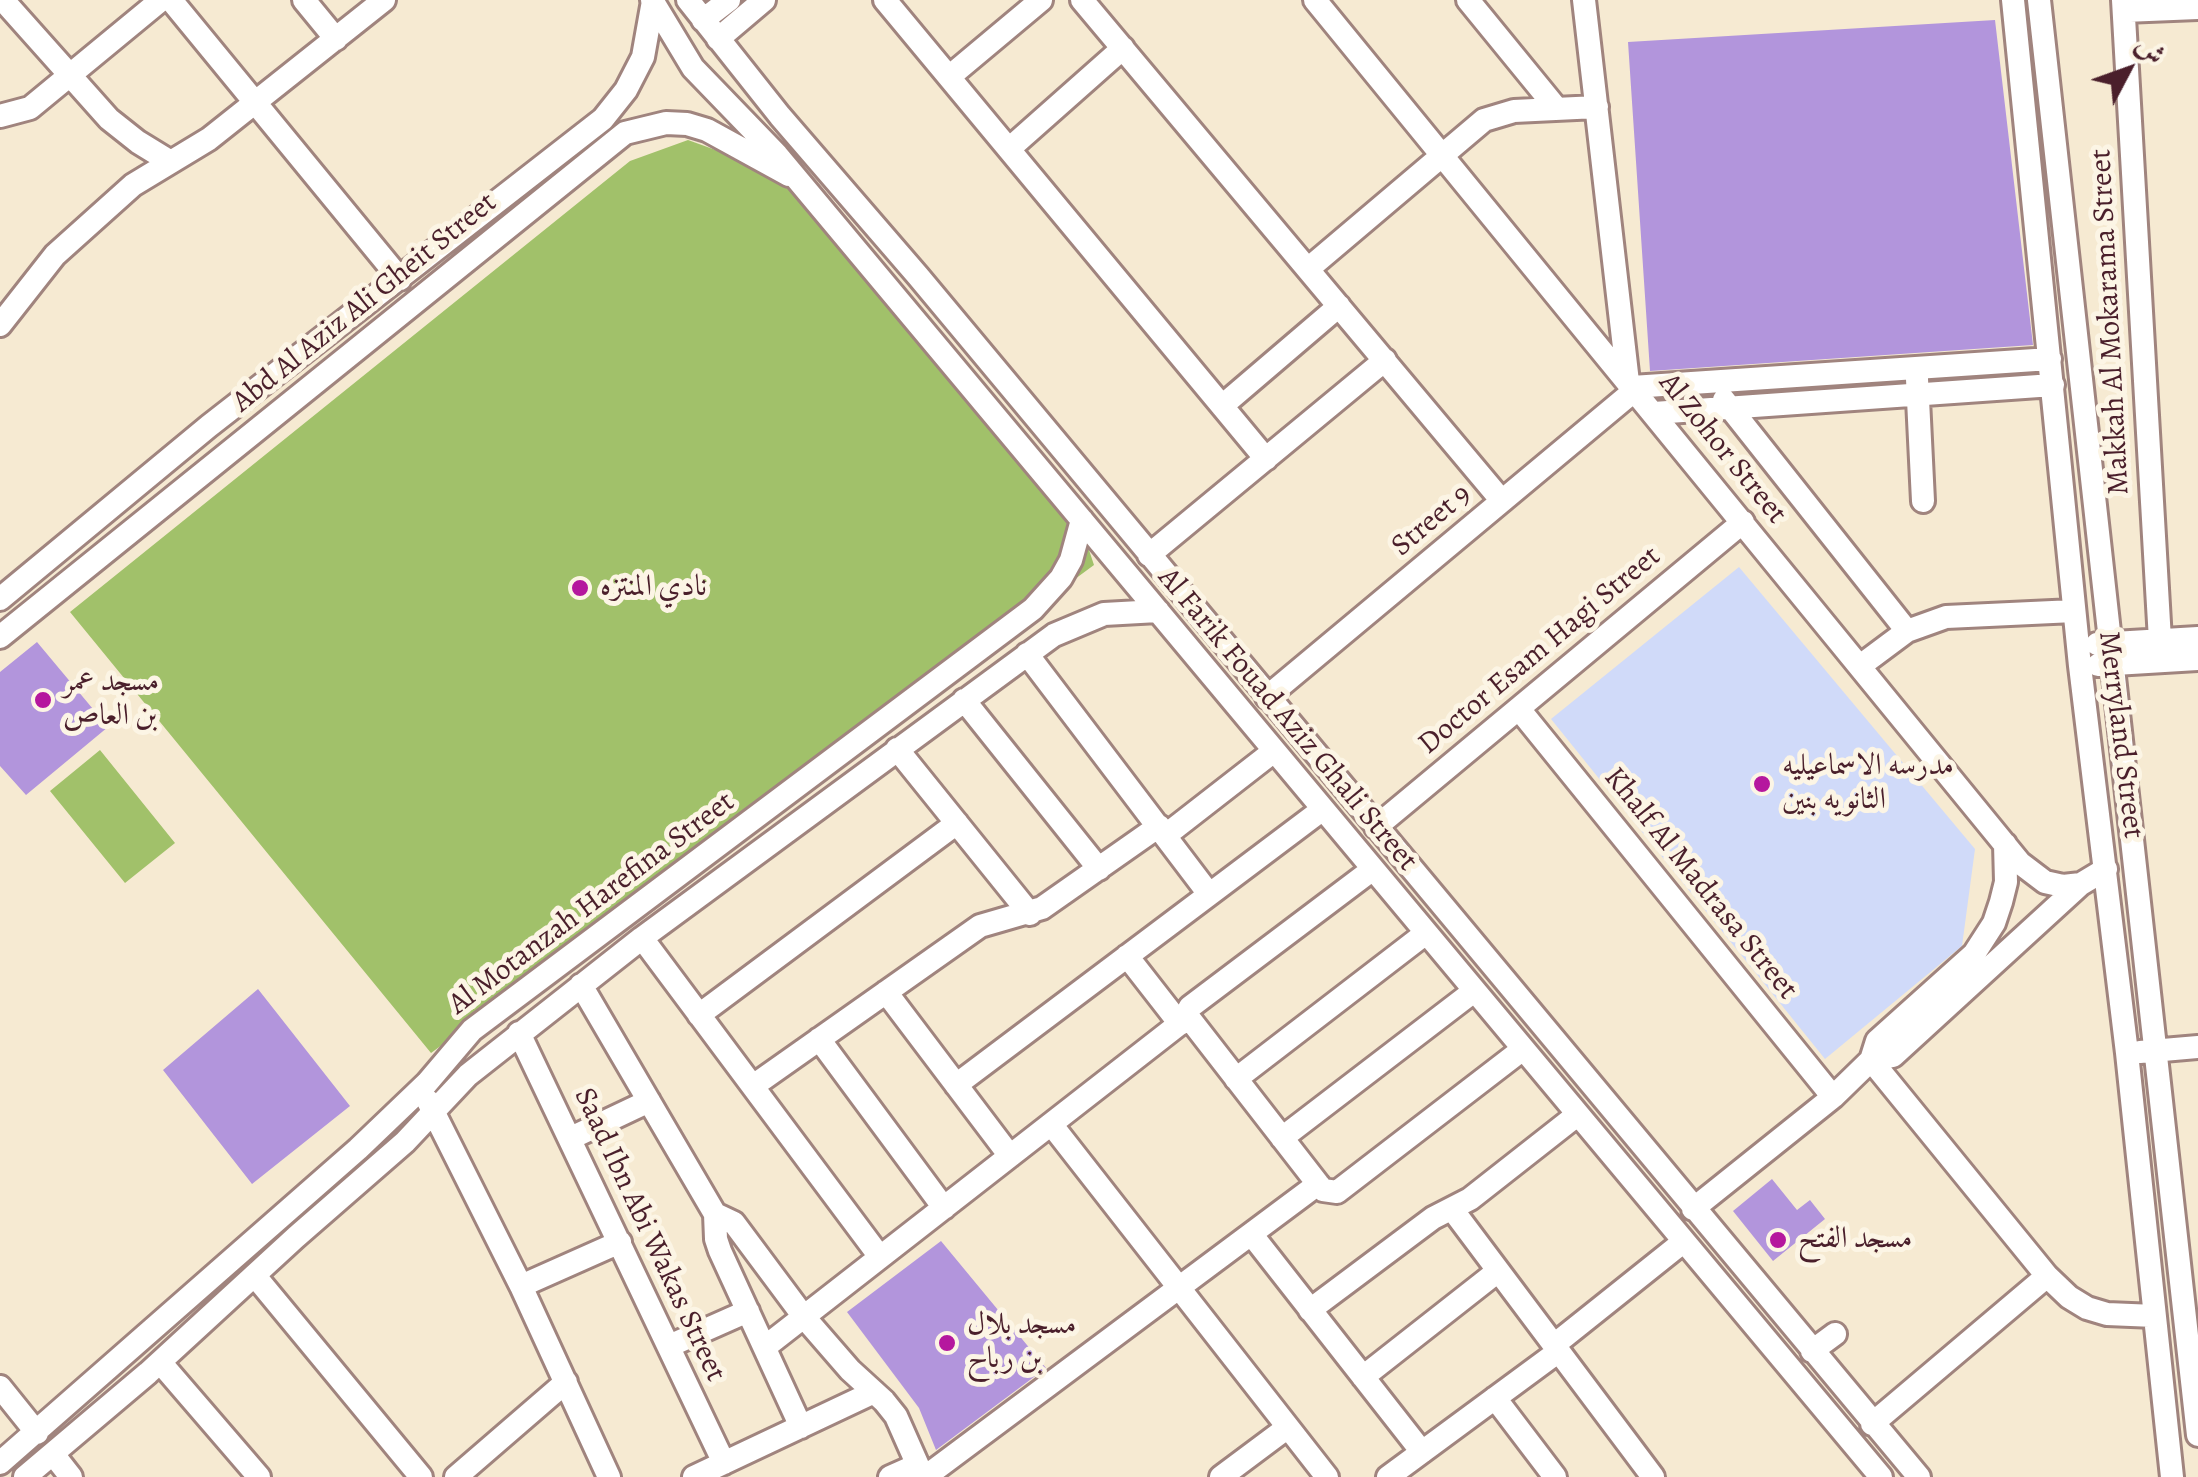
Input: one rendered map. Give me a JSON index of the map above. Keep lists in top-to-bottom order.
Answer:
{
  "streets": {
    "street": [
      "Abd Al Aziz Ali Gheit Street",
      "Makkah Al Mokarama Street",
      "Al Zohor Street",
      "Street 9",
      "Doctor Esam Hagi Street",
      "Al Farik Fouad Aziz Ghali Street",
      "Merryland Street",
      "Khalf Al Madrasa Street",
      "Al Motanzah Harefina Street",
      "Saad Ibn Abi Wakas Street"
    ]
  },
  "crossings": [
    ["Abd Al Aziz Ali Gheit Street", "Al Farik Fouad Aziz Ghali Street"],
    ["Al Zohor Street", "Street 9"],
    ["Al Zohor Street", "Doctor Esam Hagi Street"],
    ["Street 9", "Al Farik Fouad Aziz Ghali Street"],
    ["Doctor Esam Hagi Street", "Al Farik Fouad Aziz Ghali Street"],
    ["Doctor Esam Hagi Street", "Khalf Al Madrasa Street"],
    ["Al Farik Fouad Aziz Ghali Street", "Al Motanzah Harefina Street"],
    ["Al Motanzah Harefina Street", "Saad Ibn Abi Wakas Street"]
  ],
  "places": [
    "نادي المنتزه",
    "مسجد عمر بن العاص",
    "مدرسه الاسماعيليه الثانويه بنين",
    "مسجد الفتح",
    "مسجد بلال بن رباح"
  ],
  "north": "top right"
}
